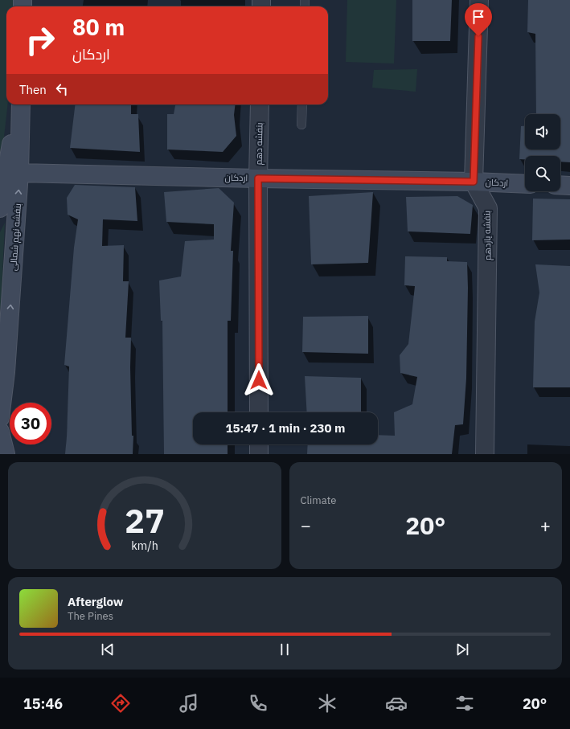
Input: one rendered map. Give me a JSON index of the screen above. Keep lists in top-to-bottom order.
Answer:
{
  "streets": {
    "street": [
      "بنفشه دهم",
      "اردکان",
      "بنفشه یازدهم",
      "بنفشه نهم شمالی"
    ]
  },
  "crossings": [
    ["بنفشه دهم", "اردکان"],
    ["اردکان", "بنفشه یازدهم"],
    ["اردکان", "بنفشه نهم شمالی"]
  ],
  "page": {
    "turn": ["80 m", "اردکان"],
    "then": "Then",
    "limit": "30",
    "trip": "15:47 · 1 min · 230 m",
    "tile": "Climate",
    "heat": ["−", "20°", "+"],
    "song": ["Afterglow", "The Pines"],
    "tabs": ["15:46", "20°"],
    "gauge": ["27", "km/h"]
  }
}
